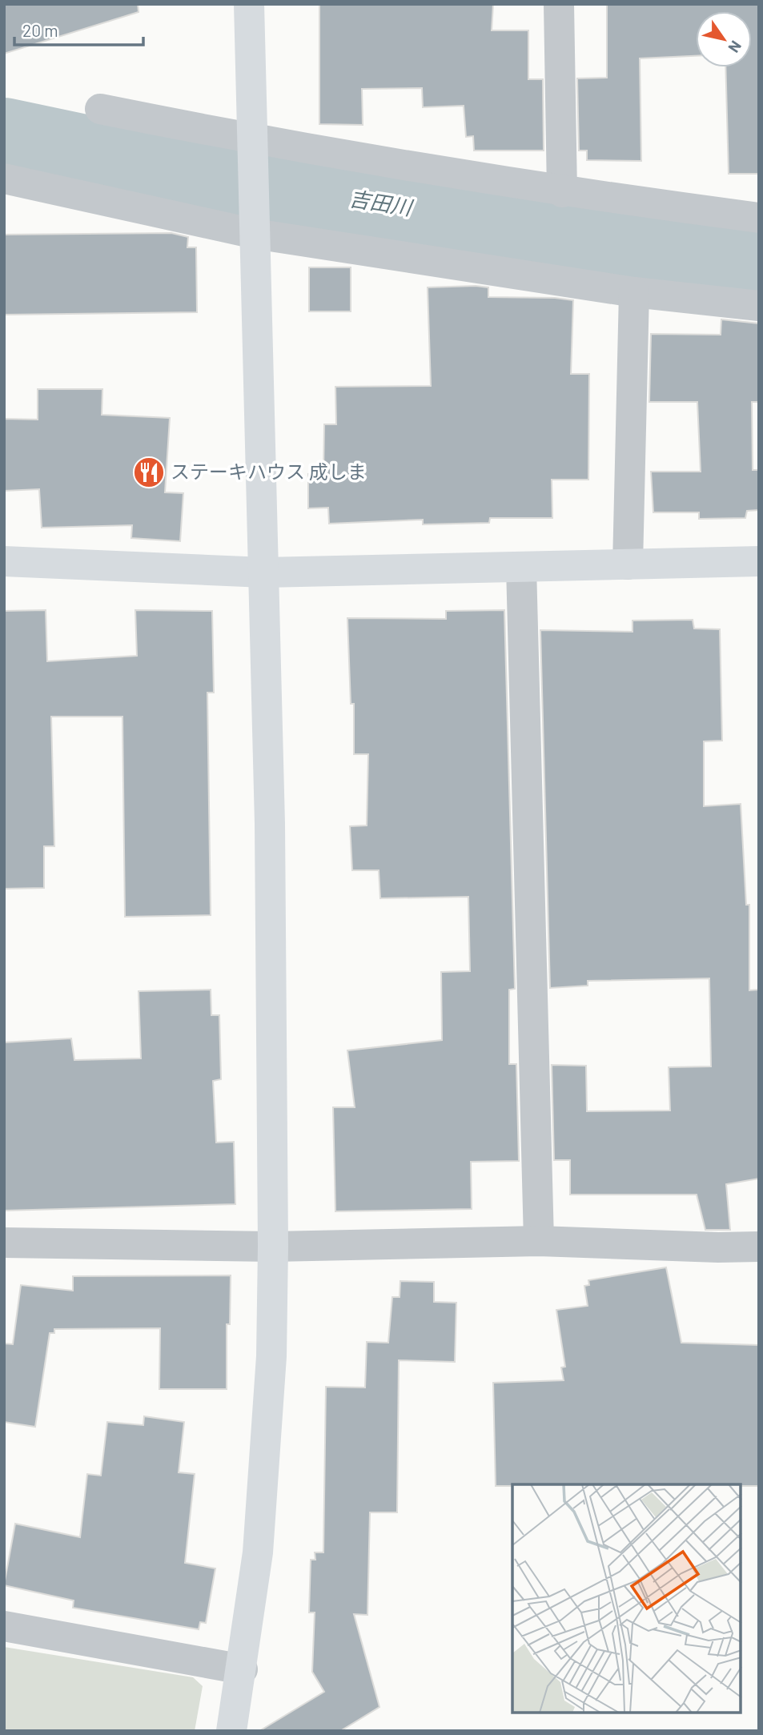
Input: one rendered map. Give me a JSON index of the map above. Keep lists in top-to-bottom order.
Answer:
{
  "water": ["吉田川"],
  "places": {
    "restaurant": ["ステーキハウス 成しま"]
  },
  "scale_bar": "20 m",
  "north": "bottom right"
}
